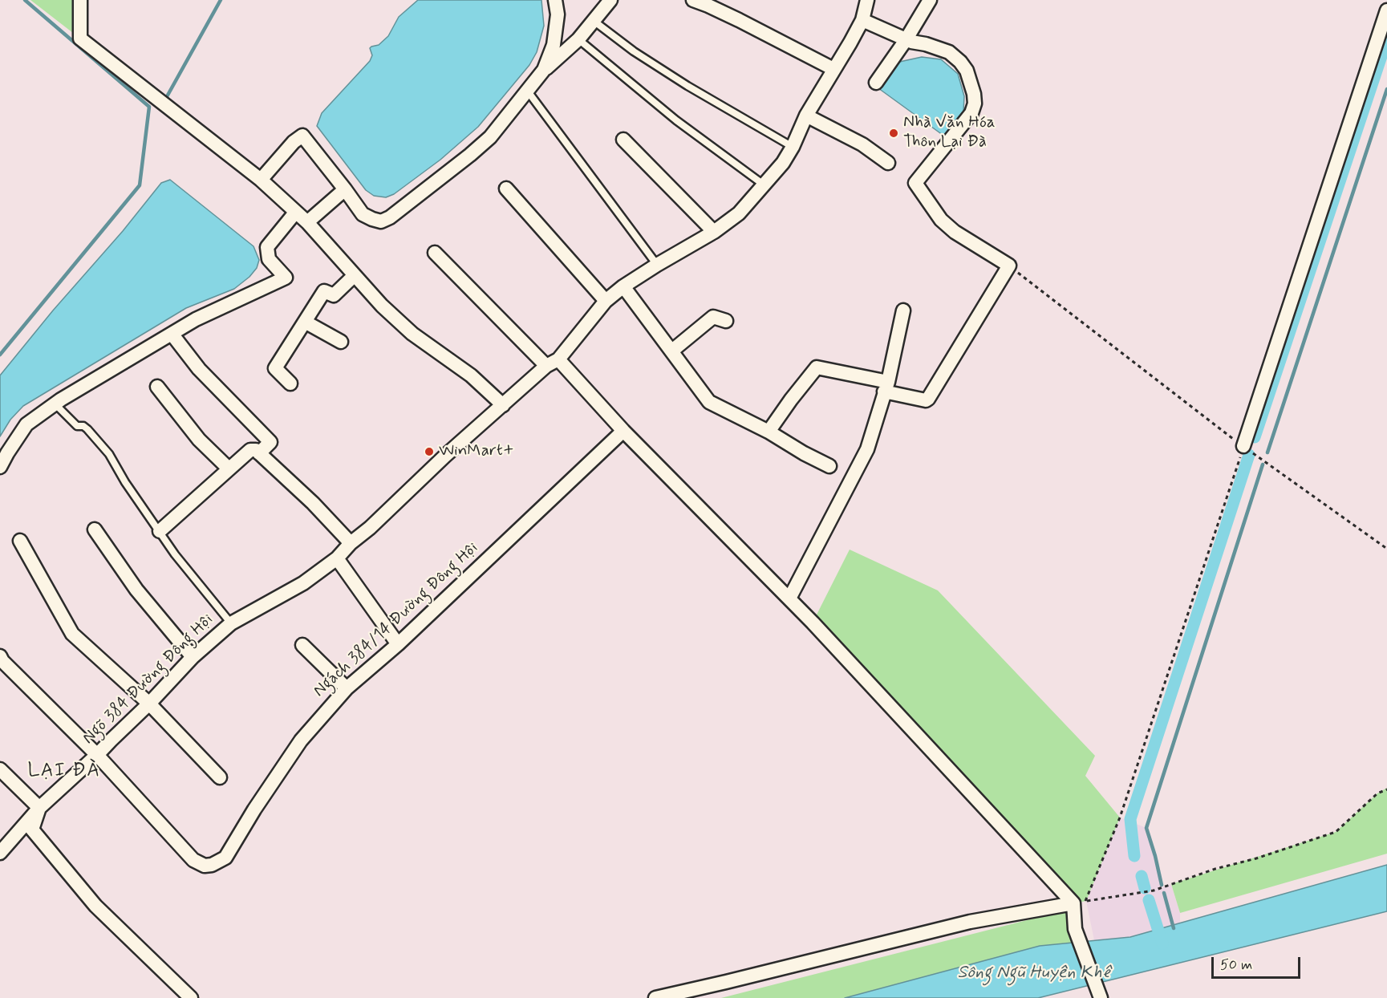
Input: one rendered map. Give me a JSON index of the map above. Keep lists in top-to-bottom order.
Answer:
{
  "streets": {
    "street": ["Ngách 384/14 Đường Đông Hội", "Ngõ 384 Đường Đông Hội"]
  },
  "crossings": [
    ["Ngách 384/14 Đường Đông Hội", "Ngõ 384 Đường Đông Hội"]
  ],
  "districts": ["LẠI ĐÀ"],
  "water": ["Sông Ngũ Huyện Khê"],
  "places": ["Nhà Văn Hóa Thôn Lại Đà", "WinMart+"],
  "scale_bar": "50 m"
}
